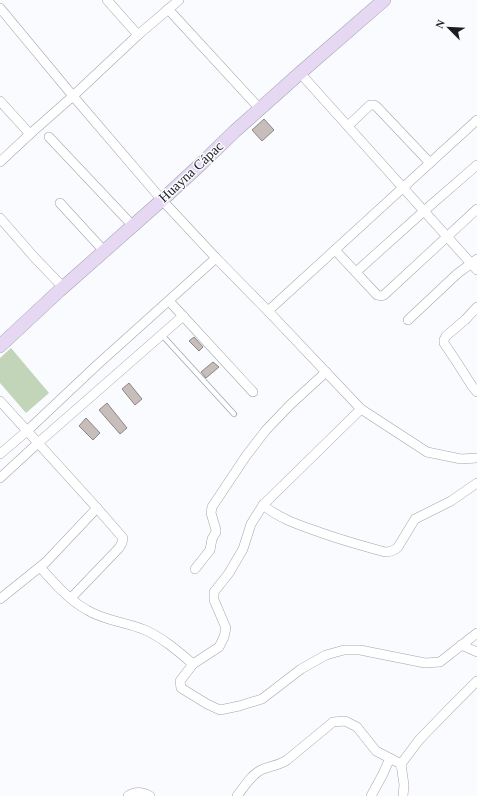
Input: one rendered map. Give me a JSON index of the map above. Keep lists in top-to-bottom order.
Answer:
{
  "streets": {
    "street": ["Huayna Cápac"]
  },
  "north": "top left"
}
